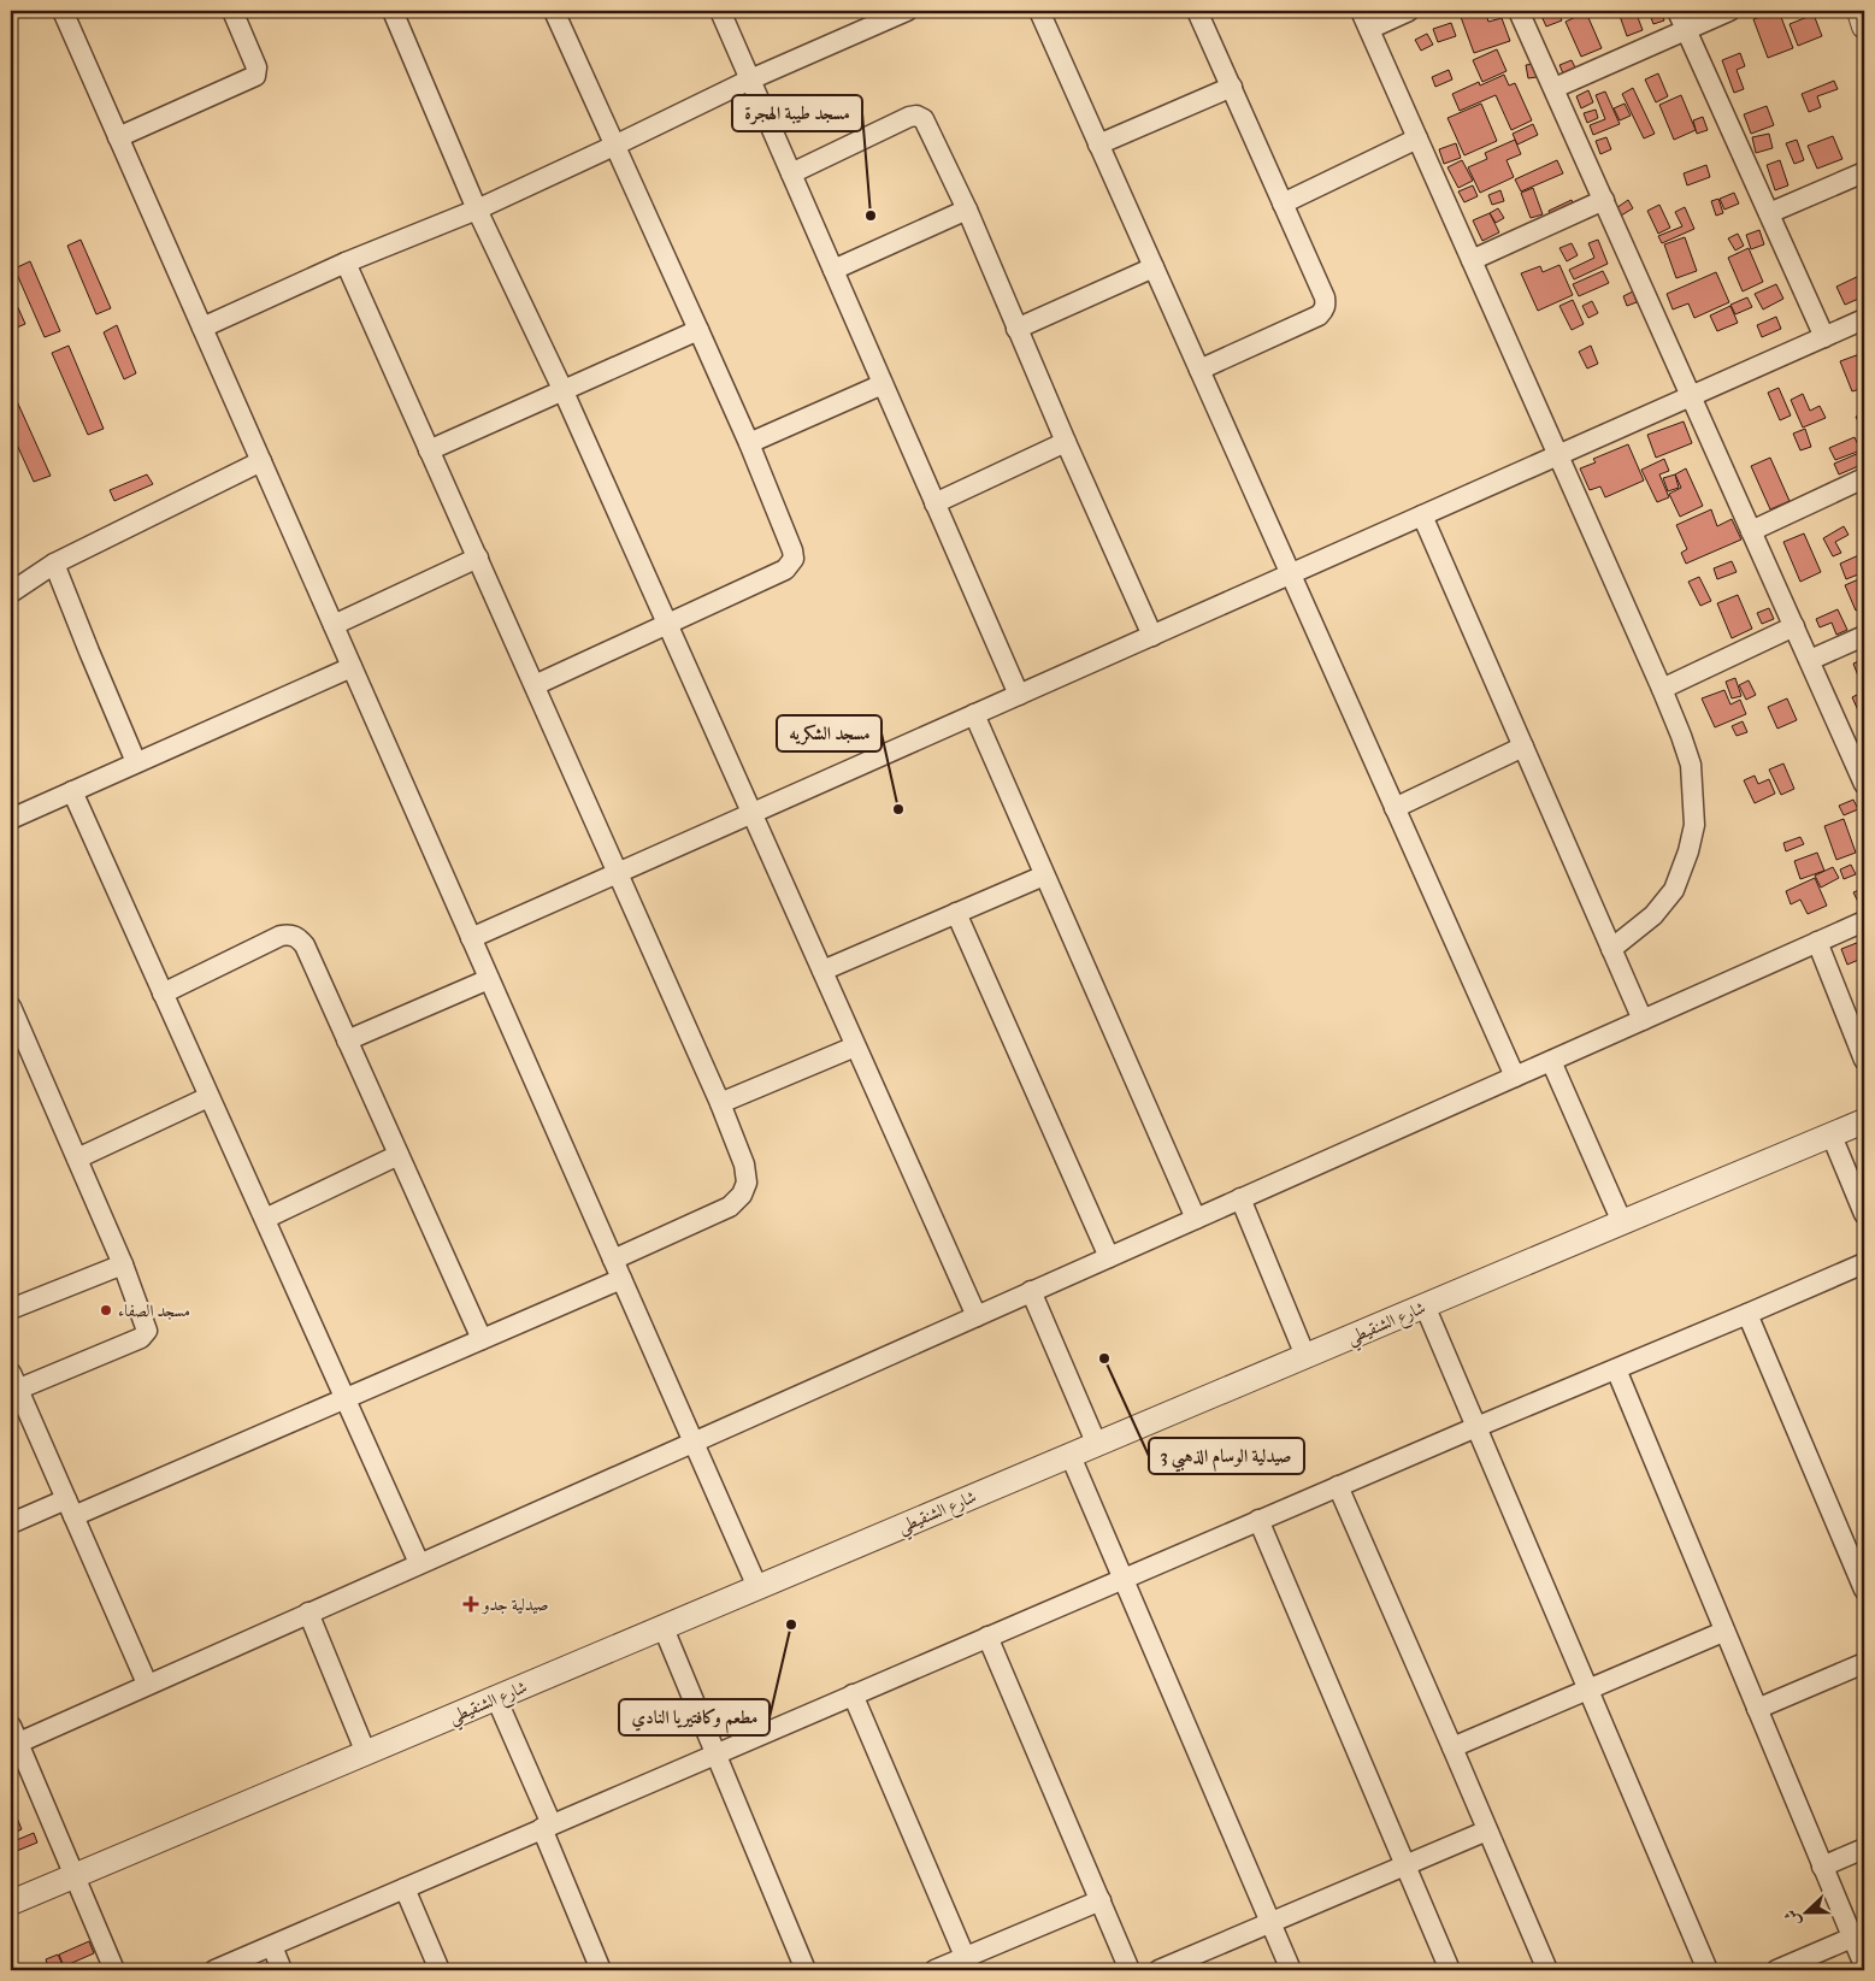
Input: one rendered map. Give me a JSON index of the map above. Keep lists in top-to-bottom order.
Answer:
{
  "streets": {
    "street": ["شارع الشنقيطي"]
  },
  "places": {
    "other": [
      "مسجد طيبة الهجرة",
      "مسجد الشكريه",
      "مسجد الصفاء",
      "صيدلية الوسام الذهبي 3",
      "مطعم وكافتيريا النادي"
    ],
    "health": ["صيدلية جدو"]
  },
  "north": "left"
}
